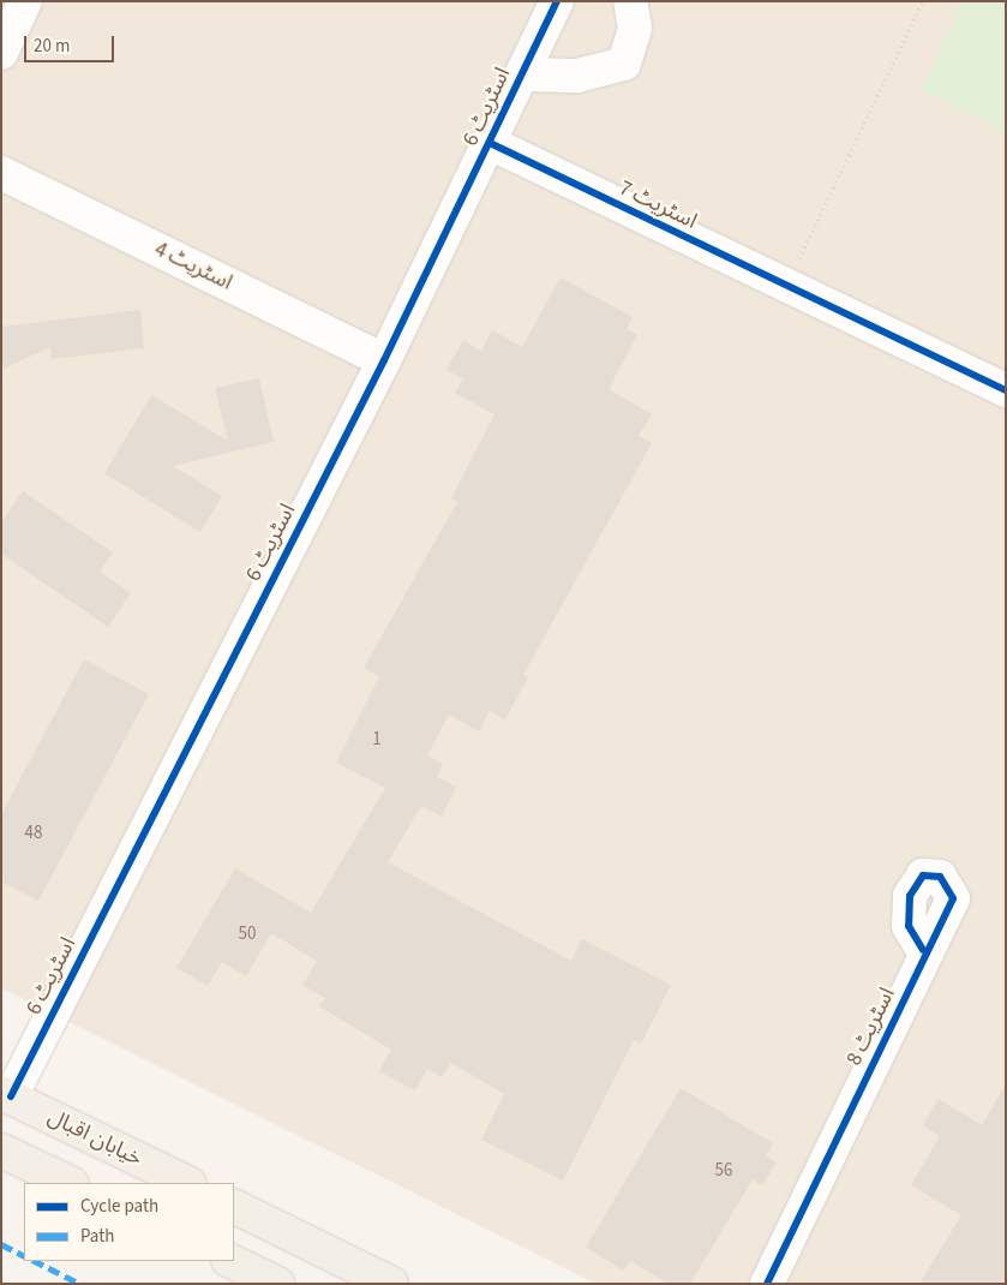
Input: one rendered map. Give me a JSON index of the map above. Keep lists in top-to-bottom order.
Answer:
{
  "streets": {
    "main road": ["خیابان اقبال"],
    "street": [
      "اسٹریٹ 6",
      "اسٹریٹ 7",
      "اسٹریٹ 4",
      "اسٹریٹ 8"
    ]
  },
  "crossings": [
    ["اسٹریٹ 6", "اسٹریٹ 7"],
    ["اسٹریٹ 6", "اسٹریٹ 4"],
    ["اسٹریٹ 6", "خیابان اقبال"]
  ],
  "house_numbers": [
    "1",
    "48",
    "50",
    "56"
  ],
  "legend": ["Cycle path", "Path"],
  "scale_bar": "20 m"
}
